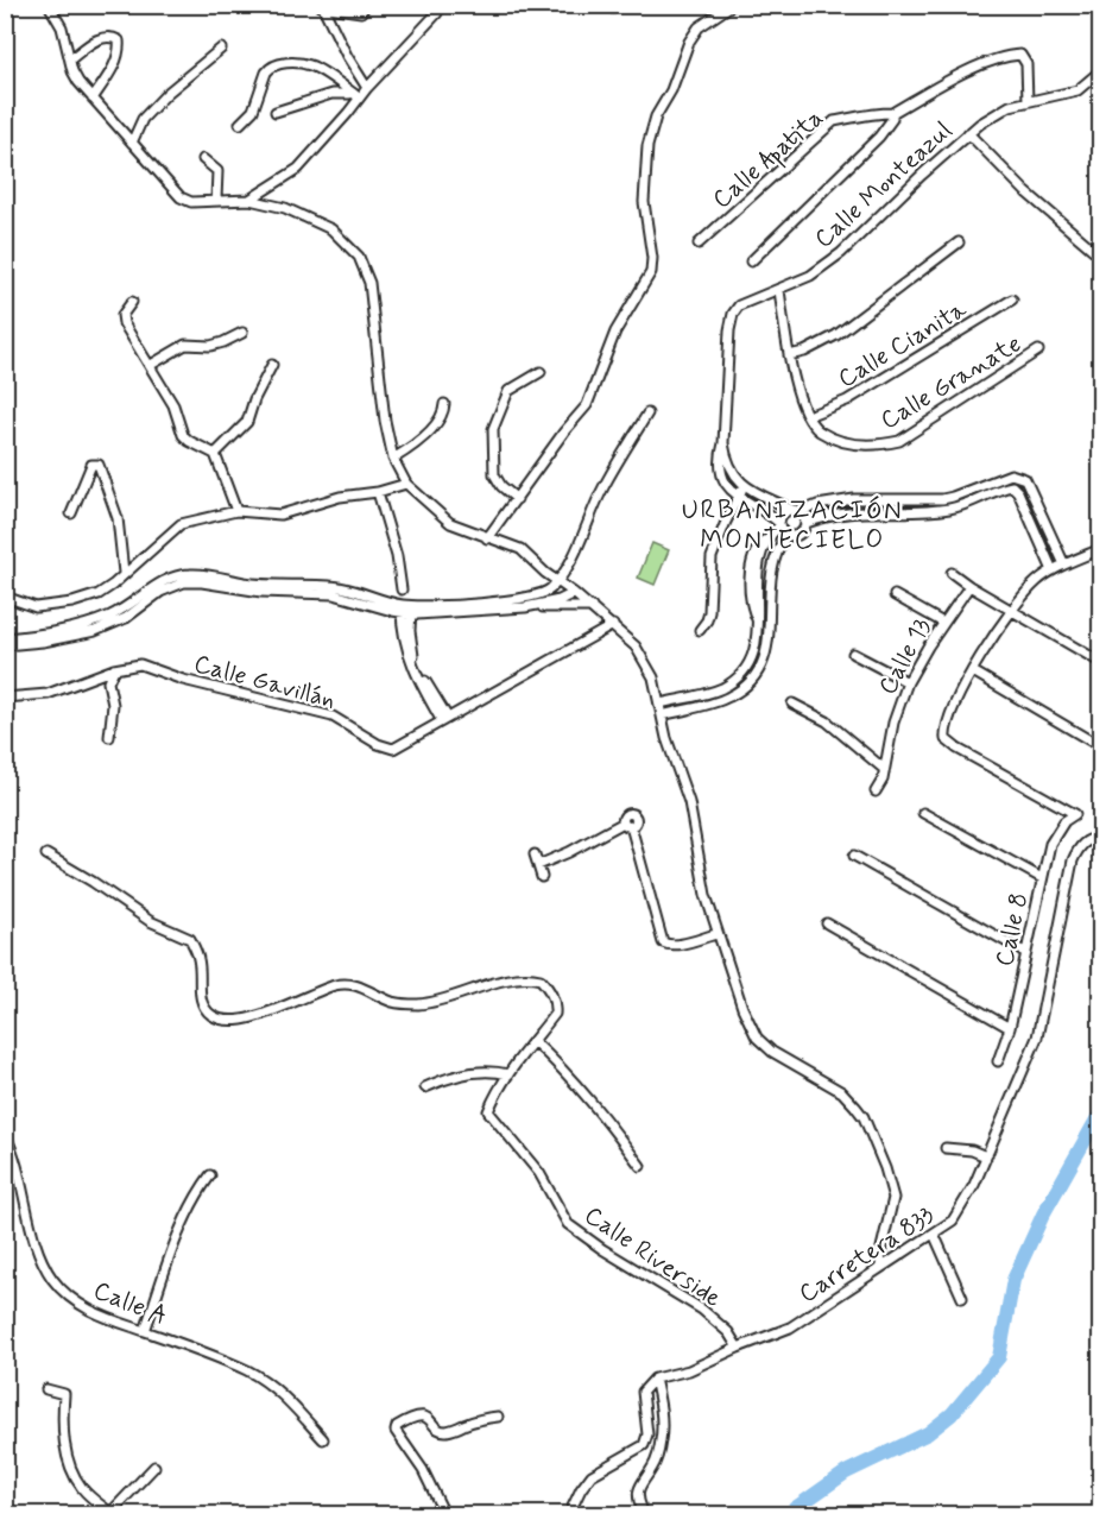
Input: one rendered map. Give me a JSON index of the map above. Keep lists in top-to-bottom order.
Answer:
{
  "streets": {
    "street": [
      "Calle Apatita",
      "Calle Monteazul",
      "Calle Cianita",
      "Calle Granate",
      "Calle 13",
      "Calle Gavillán",
      "Calle 8",
      "Carretera 833",
      "Calle Riverside",
      "Calle A"
    ]
  },
  "crossings": [
    ["Calle Apatita", "Calle Monteazul"],
    ["Calle Cianita", "Calle Granate"],
    ["Carretera 833", "Calle Riverside"]
  ],
  "districts": ["URBANIZACIÓN MONTECIELO"]
}
